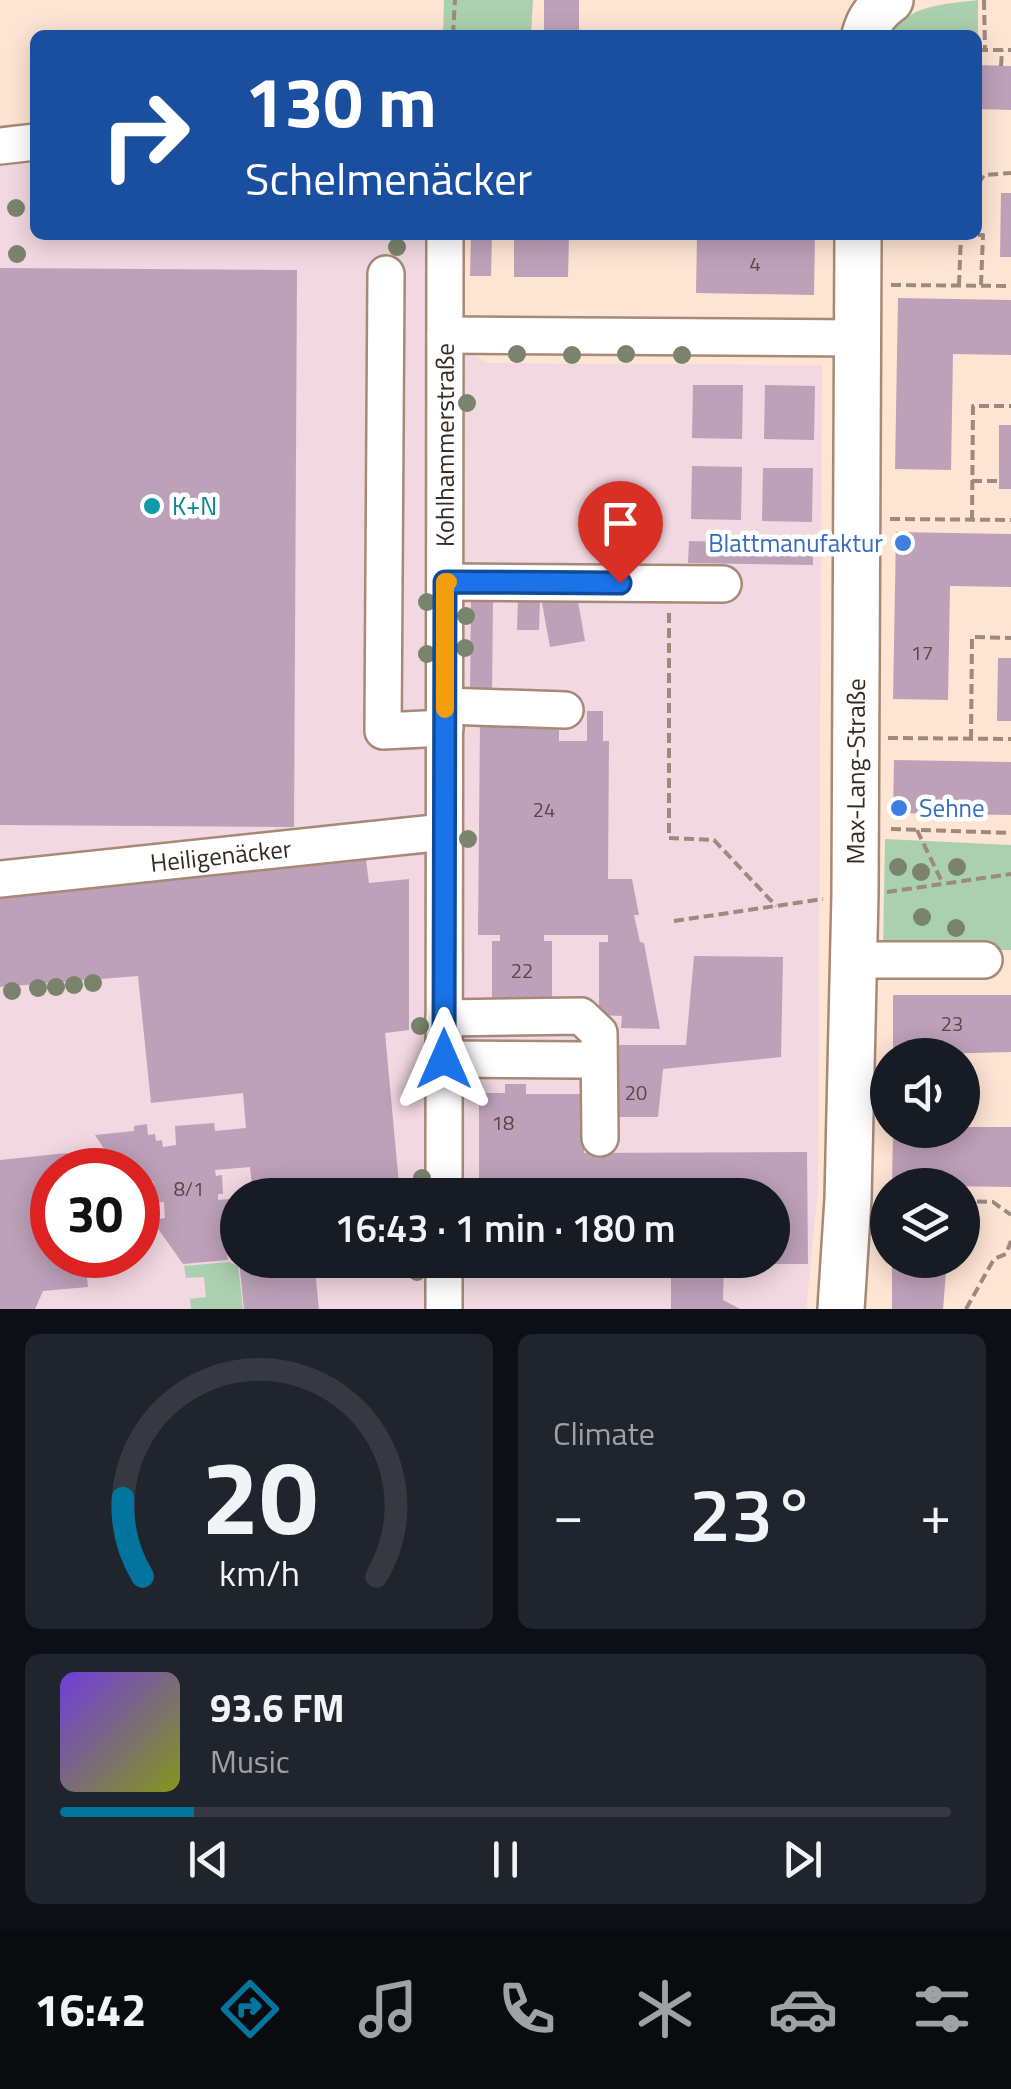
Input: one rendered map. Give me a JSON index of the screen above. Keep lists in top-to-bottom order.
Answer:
{
  "streets": {
    "main road": ["Max-Lang-Straße"],
    "street": ["Kohlhammerstraße", "Heiligenäcker"]
  },
  "crossings": [
    ["Kohlhammerstraße", "Heiligenäcker"]
  ],
  "places": ["K+N", "Blattmanufaktur", "Sehne"],
  "house_numbers": [
    "4",
    "17",
    "24",
    "22",
    "23",
    "20",
    "18",
    "8/1"
  ],
  "page": {
    "turn": ["130 m", "Schelmenäcker"],
    "limit": "30",
    "trip": "16:43 · 1 min · 180 m",
    "tile": "Climate",
    "heat": ["−", "23°", "+"],
    "song": ["93.6 FM", "Music"],
    "tabs": "16:42",
    "gauge": ["20", "km/h"]
  }
}
